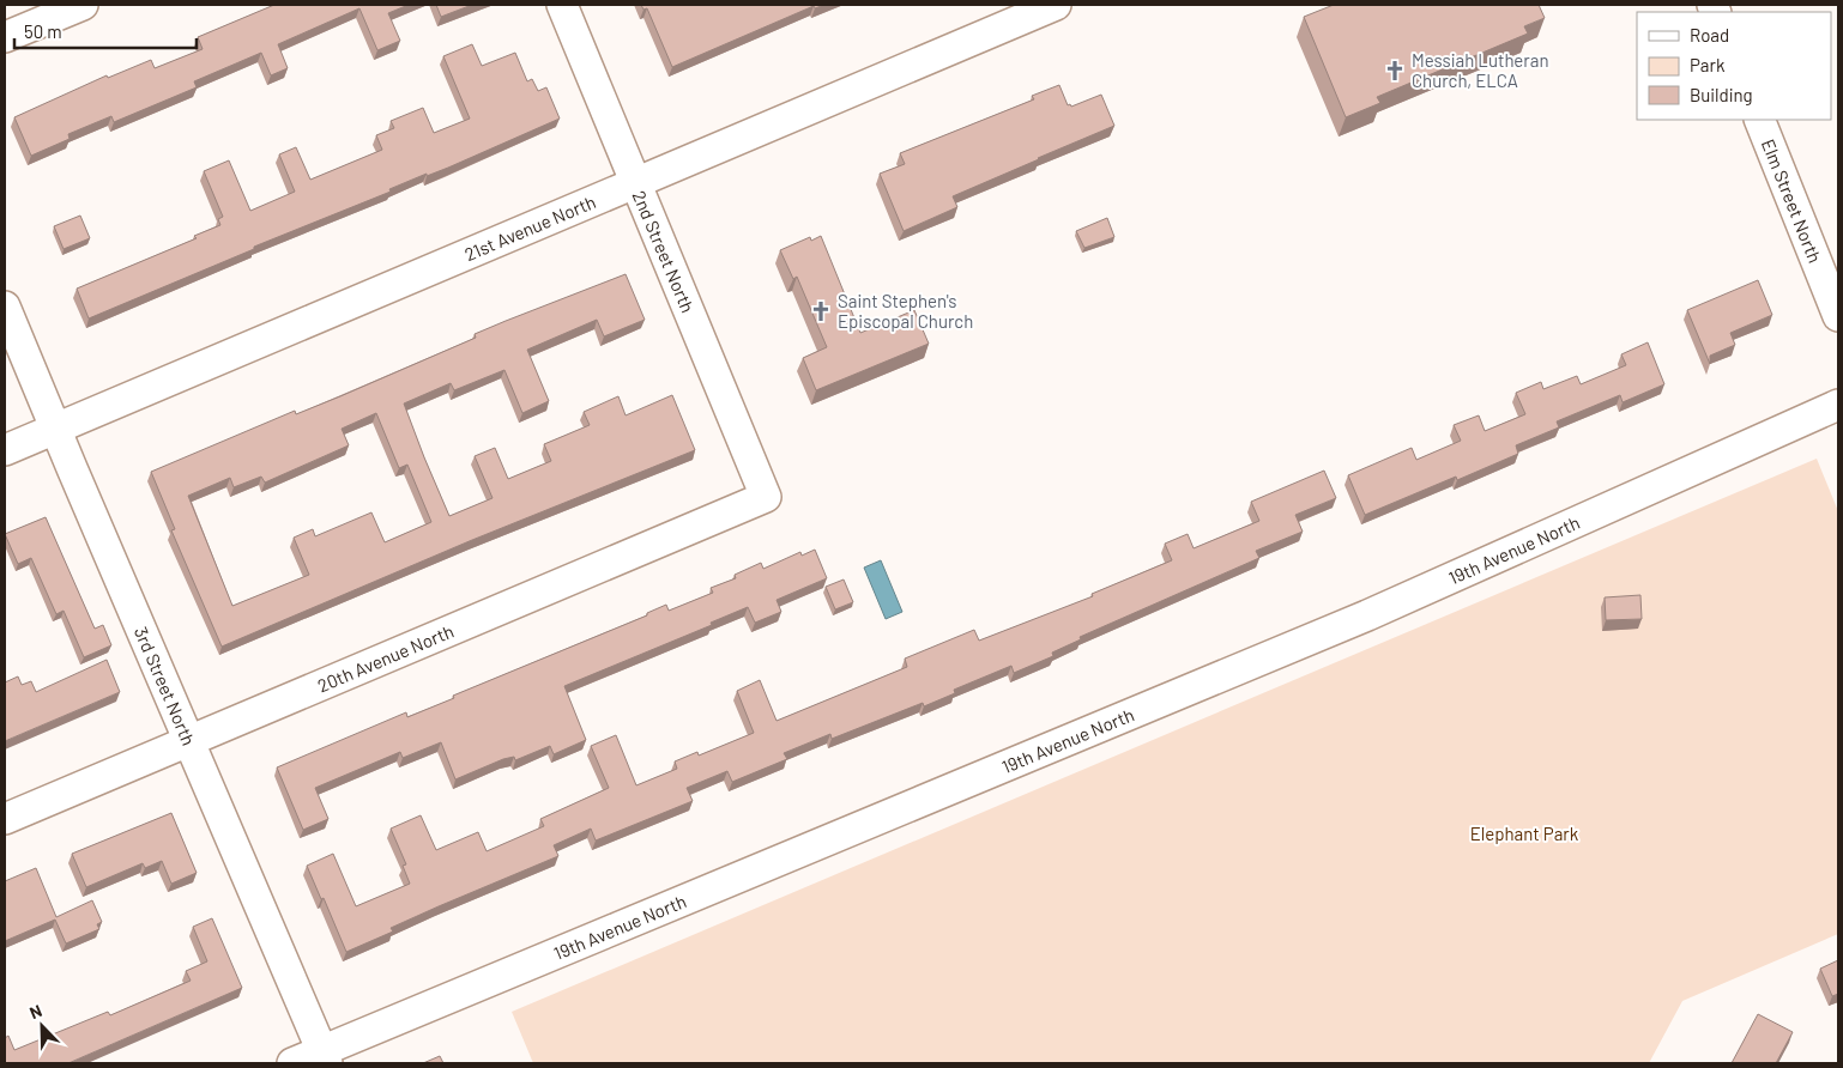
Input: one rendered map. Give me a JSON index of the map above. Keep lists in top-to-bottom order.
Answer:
{
  "streets": {
    "street": [
      "Elm Street North",
      "21st Avenue North",
      "2nd Street North",
      "19th Avenue North",
      "20th Avenue North",
      "3rd Street North"
    ]
  },
  "crossings": [
    ["21st Avenue North", "2nd Street North"],
    ["21st Avenue North", "3rd Street North"],
    ["2nd Street North", "20th Avenue North"],
    ["19th Avenue North", "3rd Street North"],
    ["20th Avenue North", "3rd Street North"]
  ],
  "parks": ["Elephant Park"],
  "places": {
    "church": ["Messiah Lutheran Church, ELCA", "Saint Stephen's Episcopal Church"]
  },
  "legend": ["Road", "Park", "Building"],
  "scale_bar": "50 m",
  "north": "top left"
}
